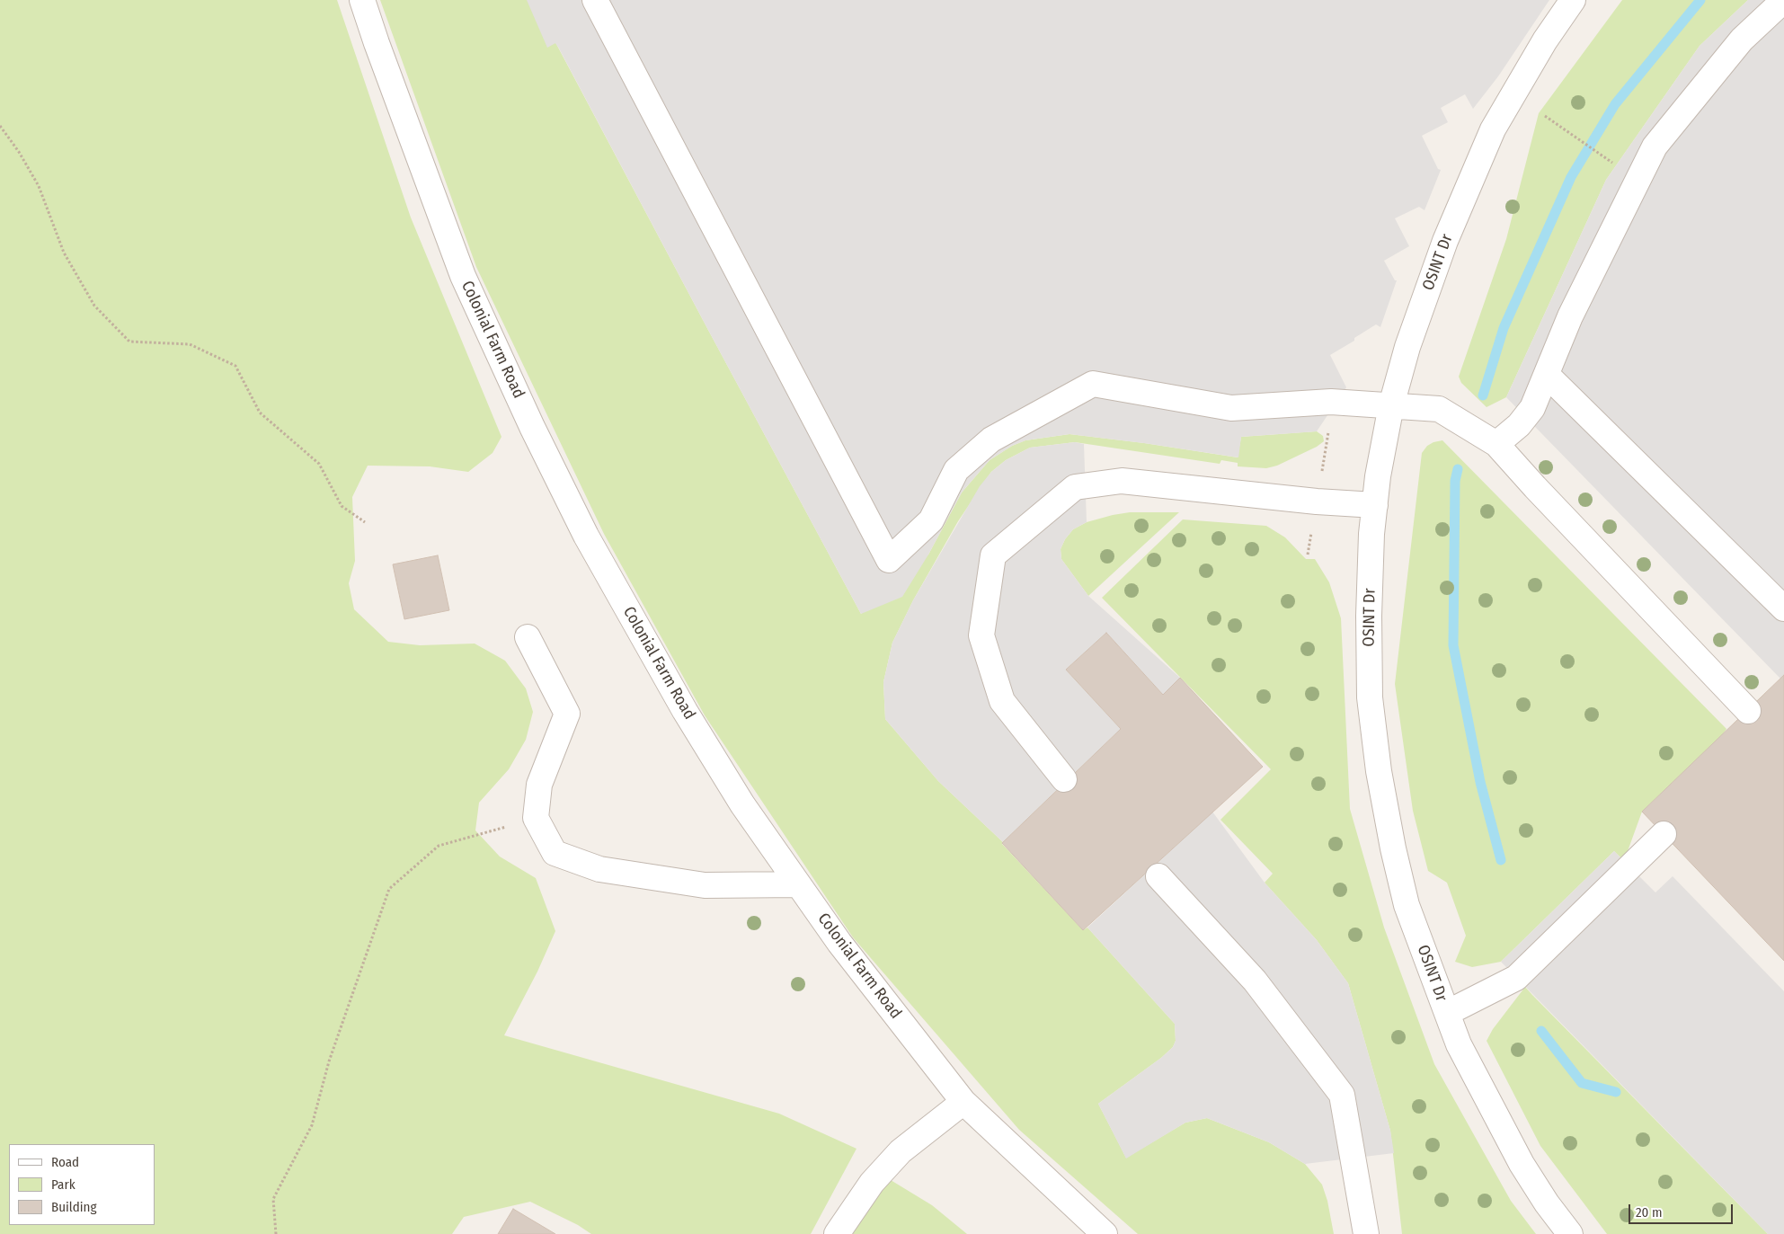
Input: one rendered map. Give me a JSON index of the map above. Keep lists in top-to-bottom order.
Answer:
{
  "streets": {
    "street": ["OSINT Dr", "Colonial Farm Road"]
  },
  "legend": ["Road", "Park", "Building"],
  "scale_bar": "20 m"
}
